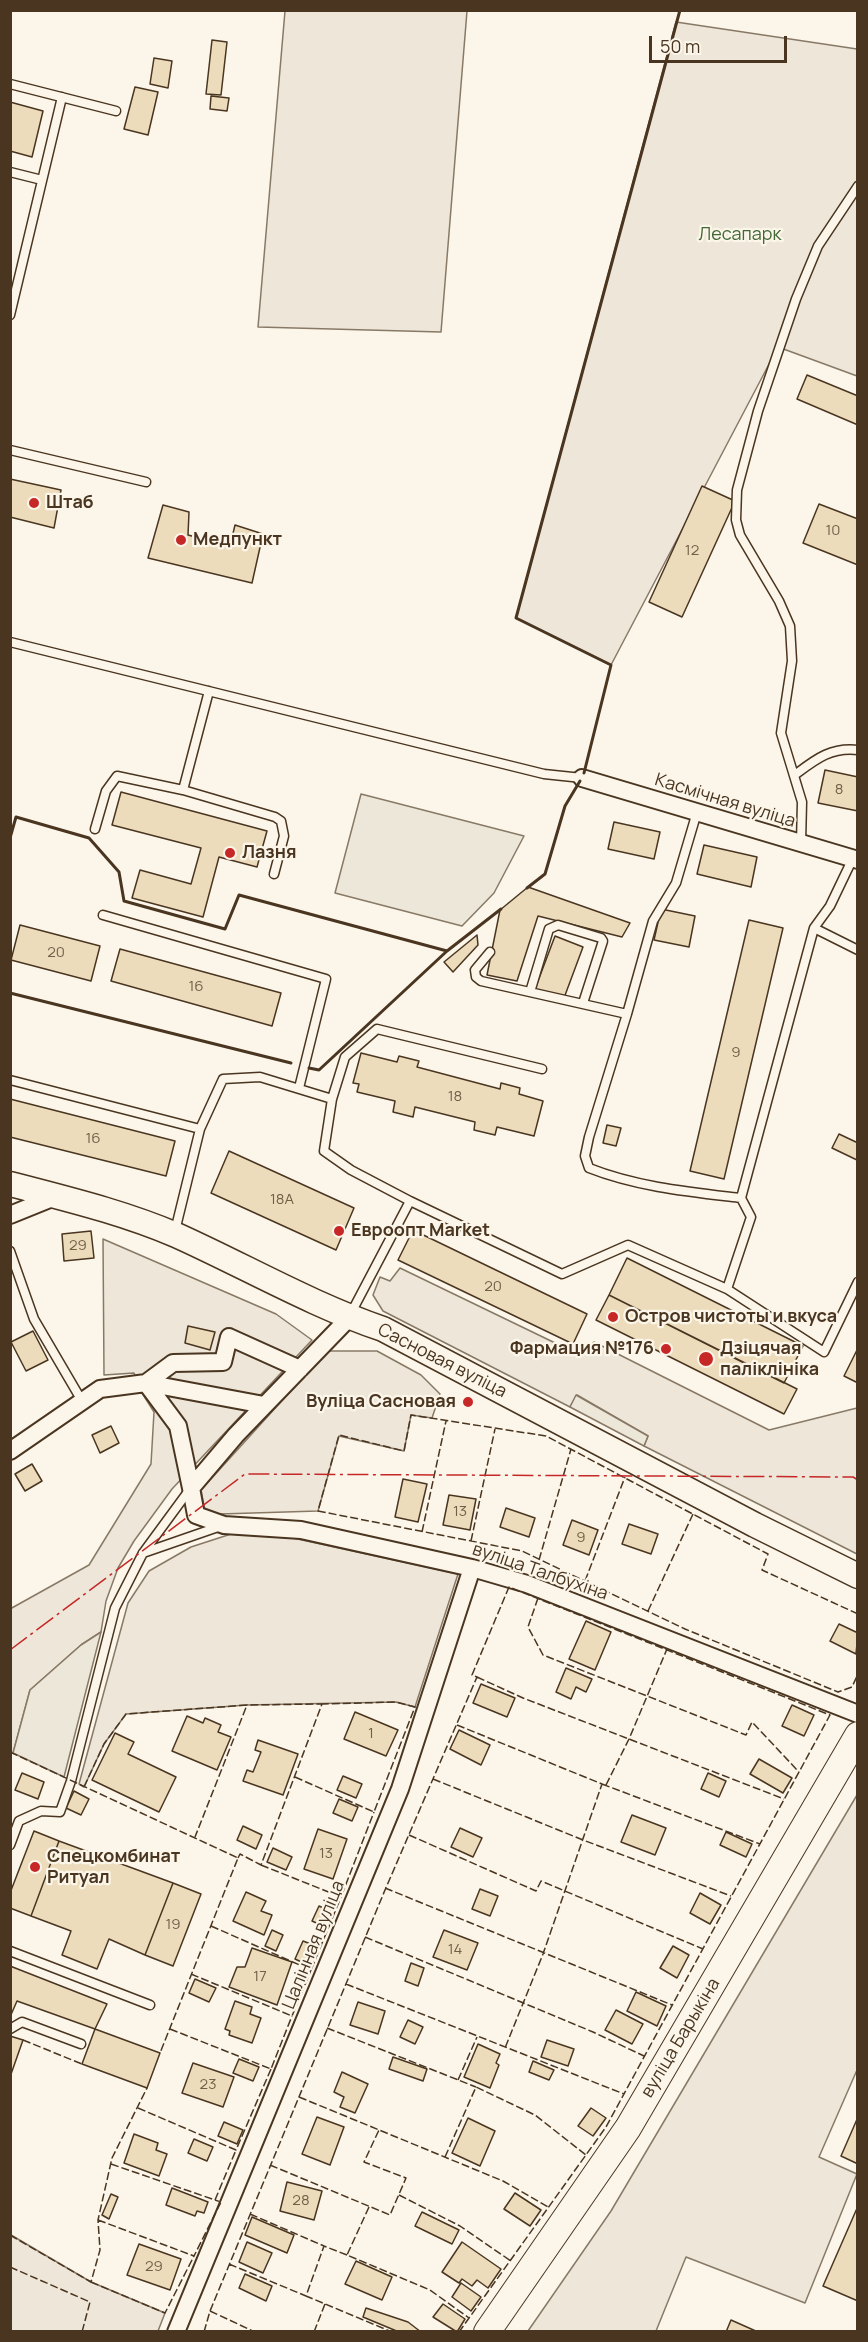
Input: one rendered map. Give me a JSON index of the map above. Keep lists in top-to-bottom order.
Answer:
{
  "streets": {
    "main road": ["Сасновая вуліца", "вуліца Барыкіна"],
    "street": ["Касмічная вуліца", "вуліца Талбухіна", "Цалінная вуліца"]
  },
  "crossings": [
    ["вуліца Талбухіна", "Цалінная вуліца"]
  ],
  "parks": ["Лесапарк"],
  "places": [
    "Штаб",
    "Медпункт",
    "Лазня",
    "Евроопт Market",
    "Остров чистоты и вкуса",
    "Фармация №176",
    "Дзіцячая паліклініка",
    "Вуліца Сасновая",
    "Спецкомбинат Ритуал"
  ],
  "house_numbers": [
    "10",
    "12",
    "8",
    "20",
    "16",
    "9",
    "18",
    "16",
    "18А",
    "29",
    "20",
    "13",
    "9",
    "1",
    "13",
    "19",
    "14",
    "17",
    "23",
    "28",
    "29"
  ],
  "scale_bar": "50 m"
}
